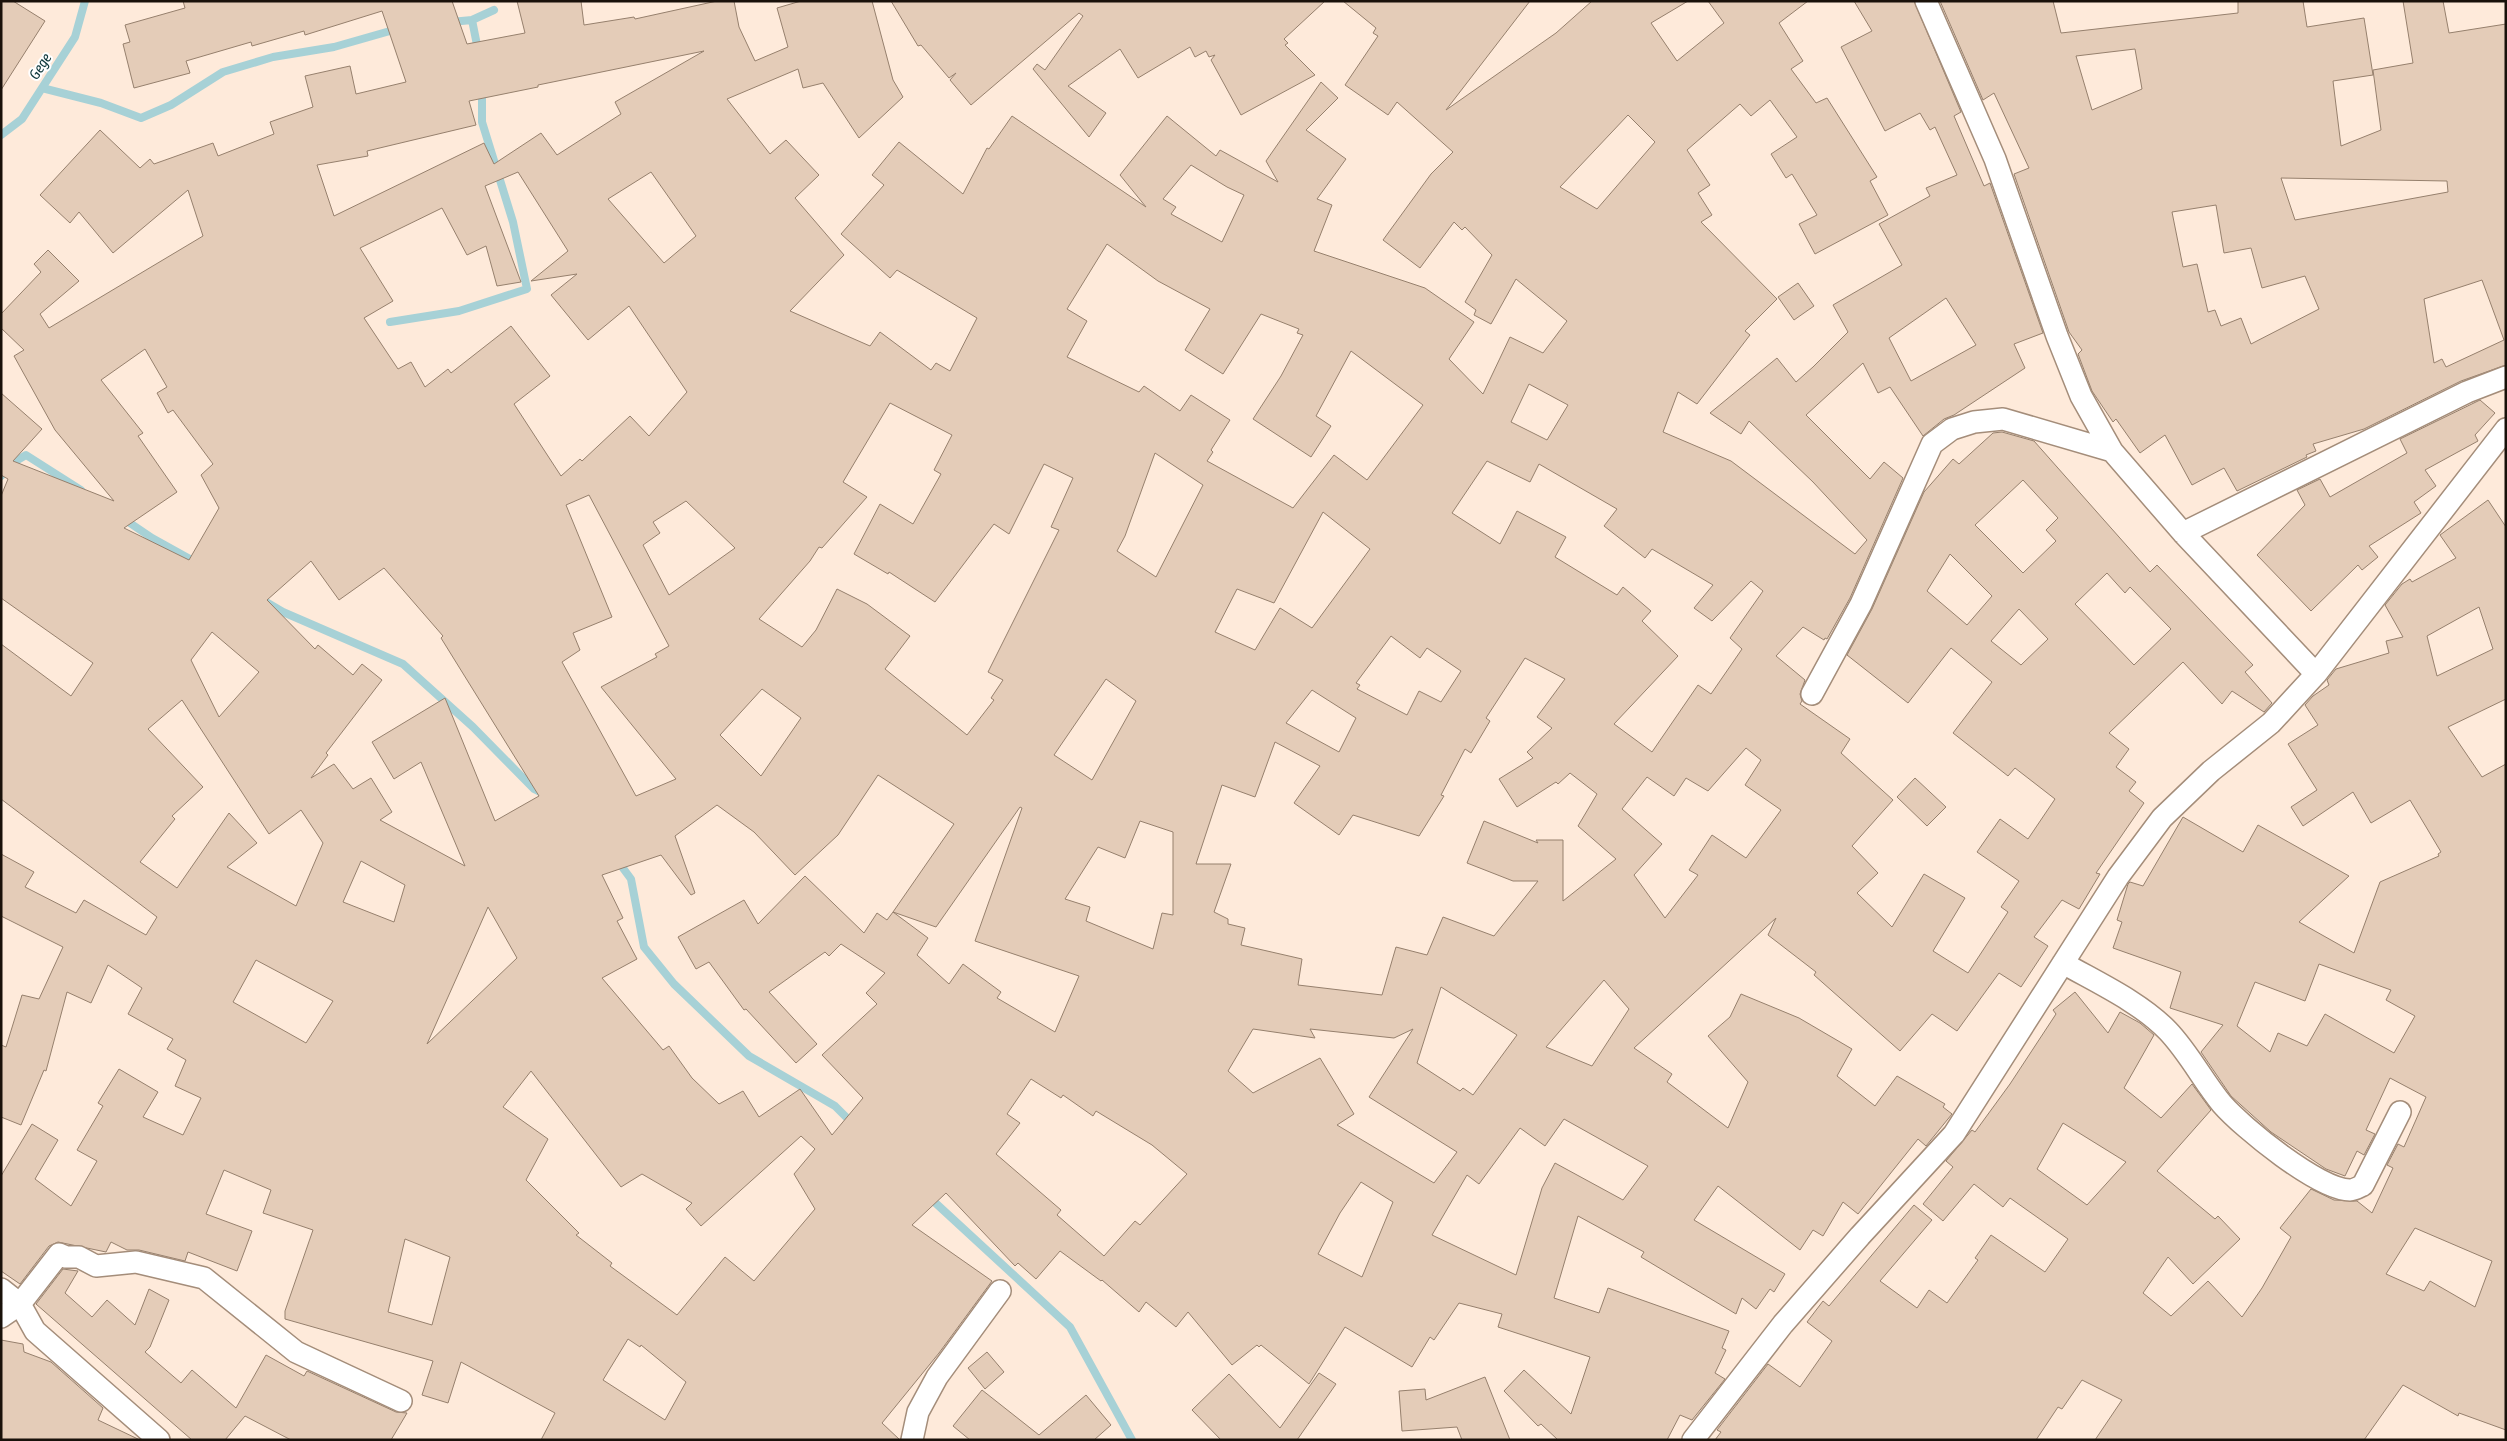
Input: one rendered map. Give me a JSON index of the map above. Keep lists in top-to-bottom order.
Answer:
{
  "water": ["Gege"]
}
